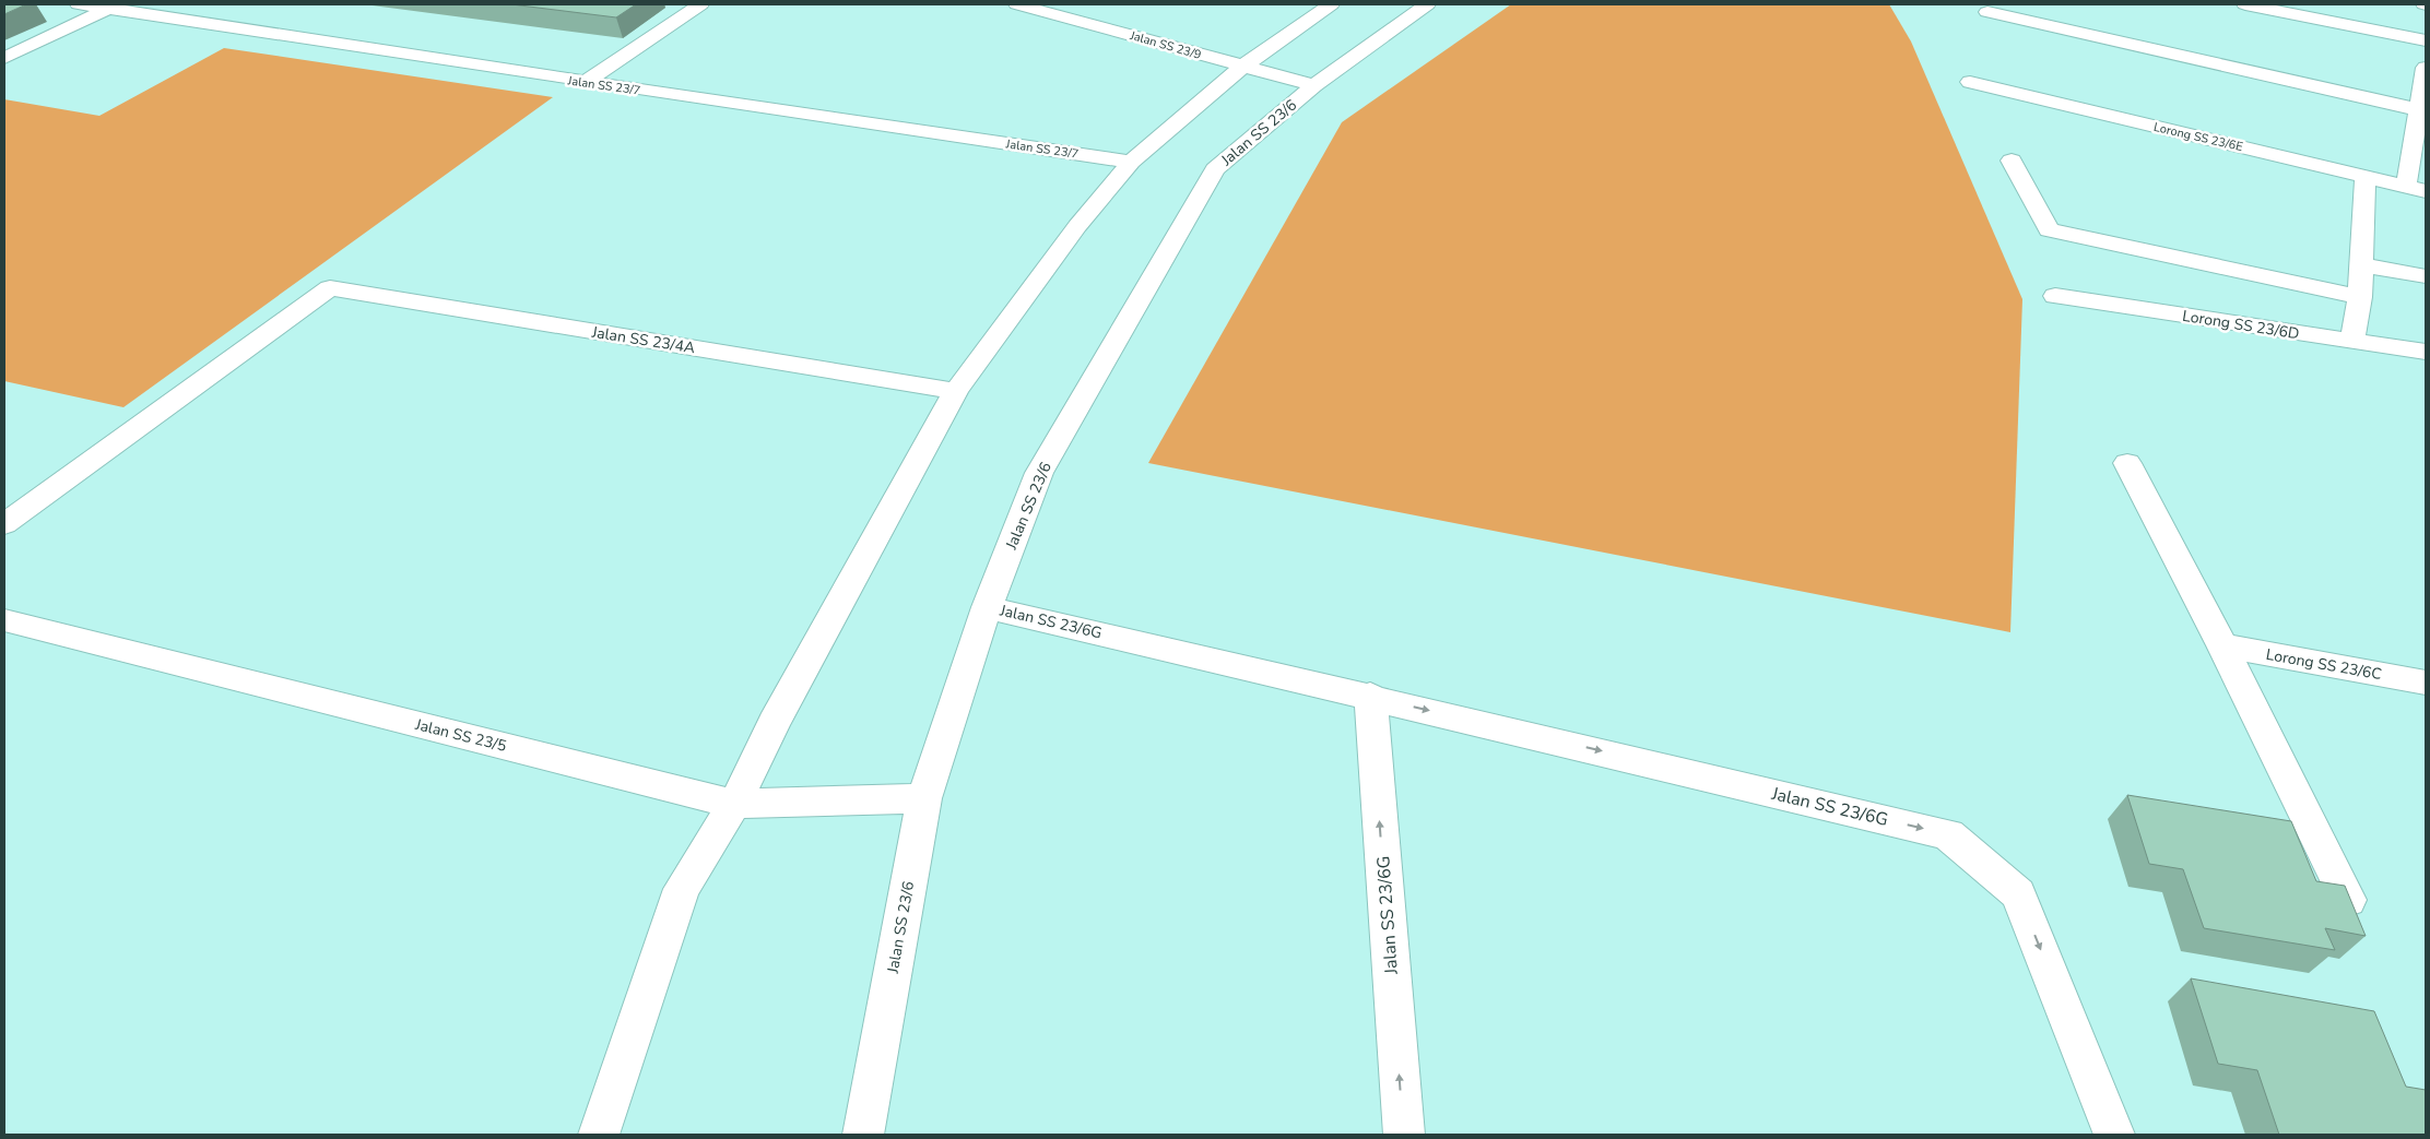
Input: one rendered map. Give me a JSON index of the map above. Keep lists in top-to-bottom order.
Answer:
{
  "streets": {
    "street": [
      "Jalan SS 23/9",
      "Jalan SS 23/7",
      "Jalan SS 23/6",
      "Lorong SS 23/6E",
      "Lorong SS 23/6D",
      "Jalan SS 23/4A",
      "Jalan SS 23/6G",
      "Lorong SS 23/6C",
      "Jalan SS 23/5"
    ]
  },
  "crossings": [
    ["Jalan SS 23/9", "Jalan SS 23/6"],
    ["Jalan SS 23/6", "Jalan SS 23/6G"],
    ["Jalan SS 23/6", "Jalan SS 23/5"]
  ]
}
